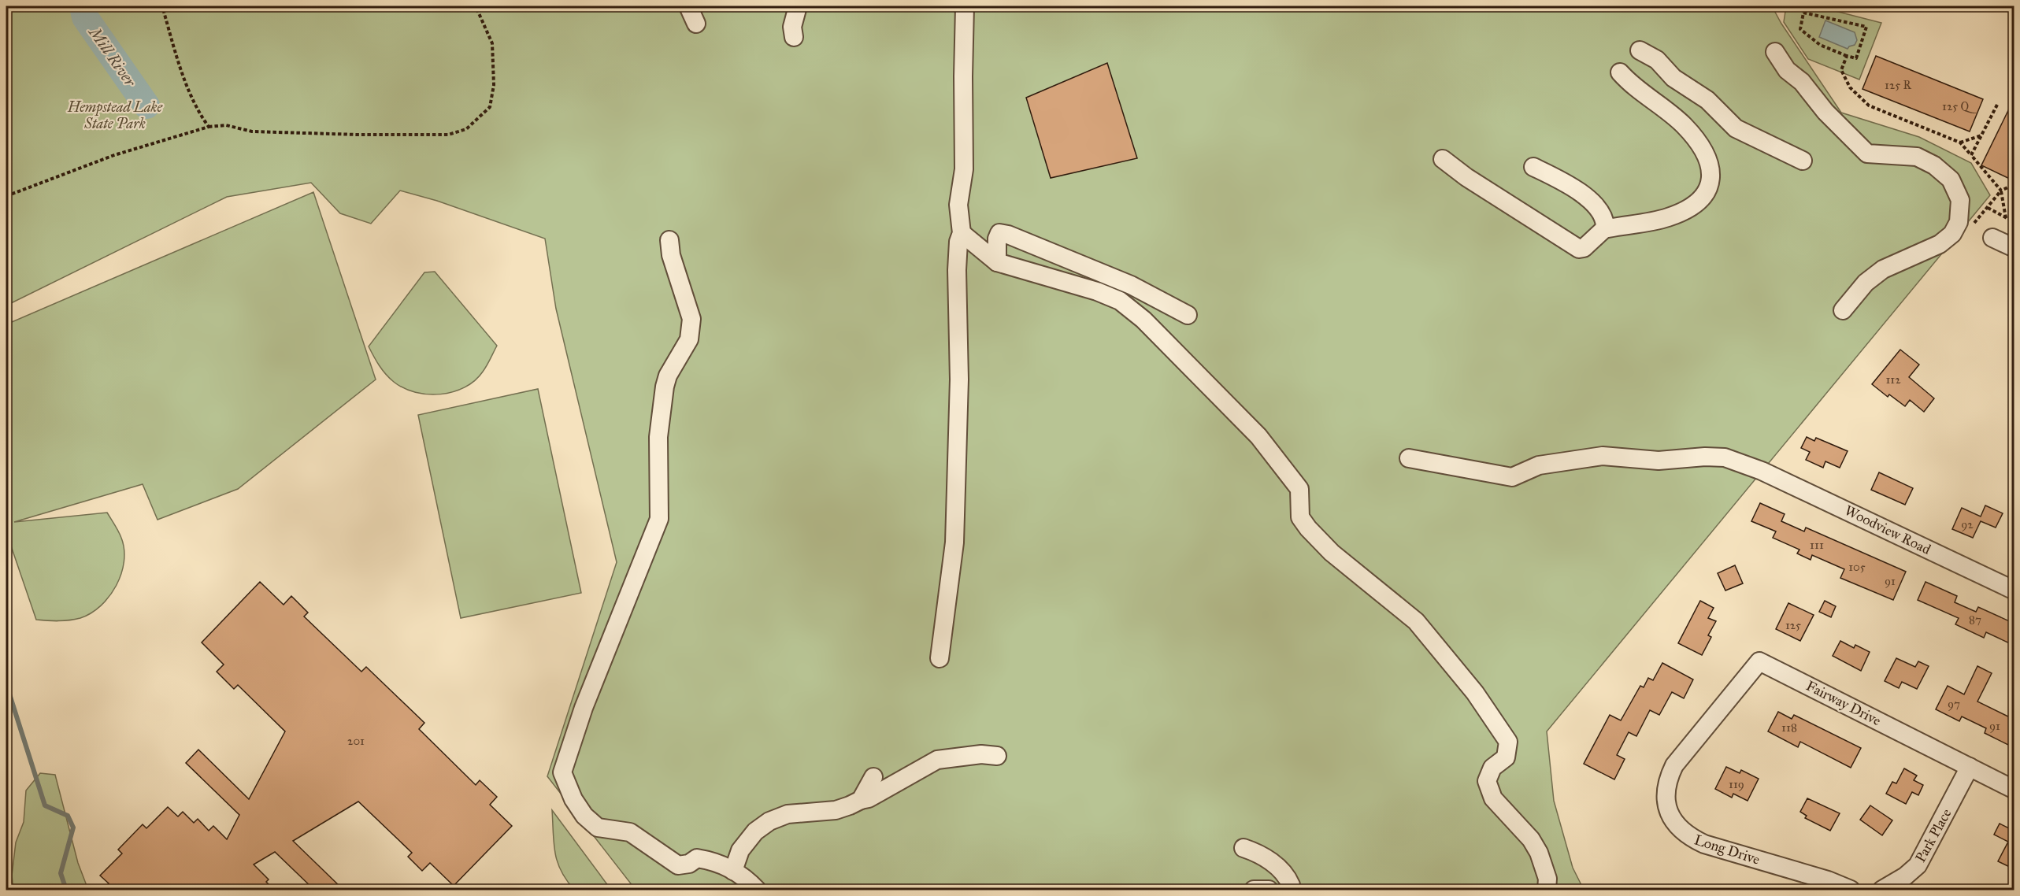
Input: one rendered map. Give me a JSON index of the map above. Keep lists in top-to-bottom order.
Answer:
{
  "streets": {
    "street": [
      "Woodview Road",
      "Fairway Drive",
      "Park Place",
      "Long Drive"
    ]
  },
  "crossings": [
    ["Fairway Drive", "Park Place"],
    ["Fairway Drive", "Long Drive"]
  ],
  "water": ["Mill River"],
  "parks": ["Hempstead Lake State Park"],
  "house_numbers": [
    "125 R",
    "125 Q",
    "112",
    "92",
    "111",
    "105",
    "91",
    "87",
    "125",
    "97",
    "91",
    "118",
    "201",
    "119"
  ]
}
